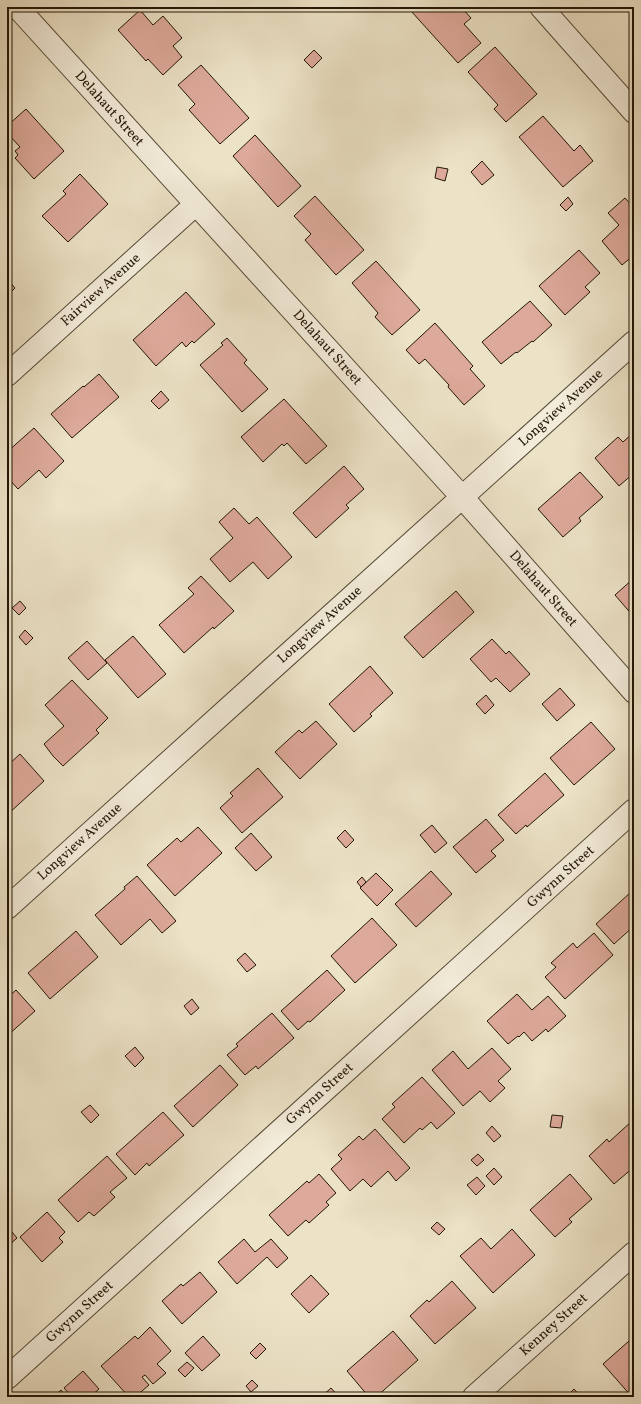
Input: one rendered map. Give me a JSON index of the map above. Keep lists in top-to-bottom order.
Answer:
{
  "streets": {
    "street": [
      "Delahaut Street",
      "Fairview Avenue",
      "Longview Avenue",
      "Gwynn Street",
      "Kenney Street"
    ]
  },
  "crossings": [
    ["Delahaut Street", "Fairview Avenue"],
    ["Delahaut Street", "Longview Avenue"]
  ]
}
